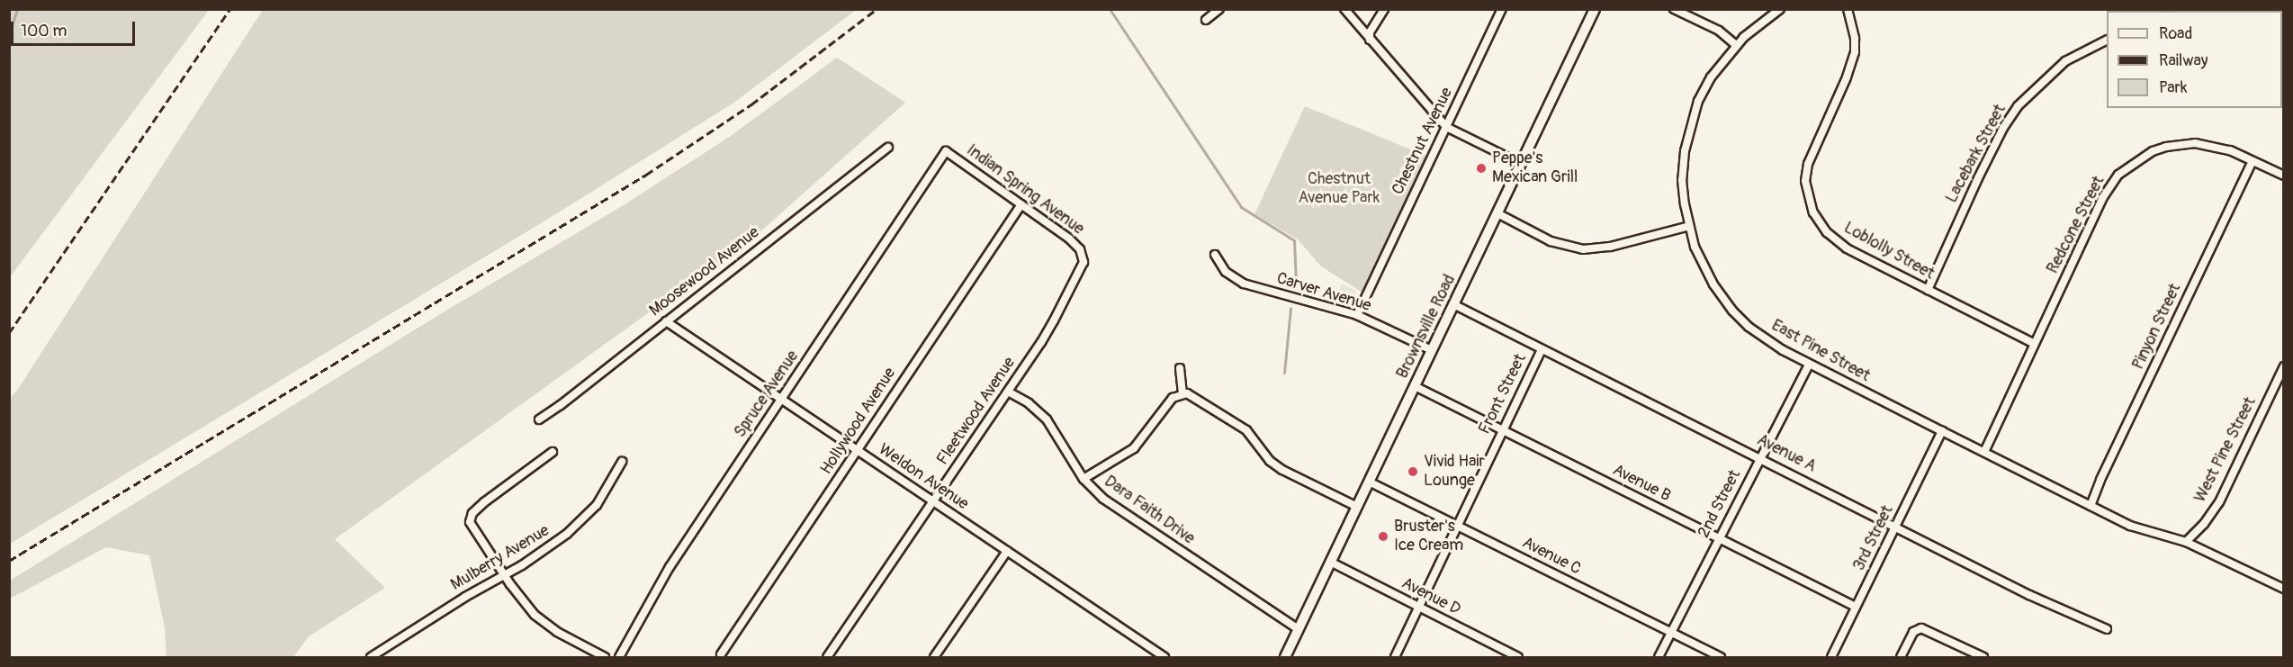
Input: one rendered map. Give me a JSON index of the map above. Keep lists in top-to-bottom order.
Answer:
{
  "streets": {
    "street": [
      "Chestnut Avenue",
      "Lacebark Street",
      "Indian Spring Avenue",
      "Redcone Street",
      "Loblolly Street",
      "Moosewood Avenue",
      "Carver Avenue",
      "Brownsville Road",
      "Pinyon Street",
      "East Pine Street",
      "Spruce Avenue",
      "Front Street",
      "Fleetwood Avenue",
      "Hollywood Avenue",
      "West Pine Street",
      "Avenue A",
      "Weldon Avenue",
      "Avenue B",
      "2nd Street",
      "Dara Faith Drive",
      "3rd Street",
      "Avenue C",
      "Mulberry Avenue",
      "Avenue D"
    ]
  },
  "crossings": [
    ["Chestnut Avenue", "Carver Avenue"],
    ["Lacebark Street", "Loblolly Street"],
    ["Indian Spring Avenue", "Spruce Avenue"],
    ["Indian Spring Avenue", "Fleetwood Avenue"],
    ["Indian Spring Avenue", "Hollywood Avenue"],
    ["Redcone Street", "Loblolly Street"],
    ["Redcone Street", "Pinyon Street"],
    ["Redcone Street", "East Pine Street"],
    ["Moosewood Avenue", "Weldon Avenue"],
    ["Carver Avenue", "Brownsville Road"],
    ["Brownsville Road", "Avenue A"],
    ["Brownsville Road", "Avenue B"],
    ["Brownsville Road", "Dara Faith Drive"],
    ["Brownsville Road", "Avenue C"],
    ["Brownsville Road", "Avenue D"],
    ["Pinyon Street", "East Pine Street"],
    ["East Pine Street", "West Pine Street"],
    ["East Pine Street", "2nd Street"],
    ["East Pine Street", "3rd Street"],
    ["Spruce Avenue", "Weldon Avenue"],
    ["Front Street", "Avenue A"],
    ["Front Street", "Avenue B"],
    ["Front Street", "Avenue C"],
    ["Front Street", "Avenue D"],
    ["Fleetwood Avenue", "Weldon Avenue"],
    ["Fleetwood Avenue", "Dara Faith Drive"],
    ["Hollywood Avenue", "Weldon Avenue"],
    ["Avenue A", "2nd Street"],
    ["Avenue A", "3rd Street"],
    ["Avenue B", "2nd Street"],
    ["Avenue B", "3rd Street"],
    ["2nd Street", "Avenue C"]
  ],
  "parks": ["Chestnut Avenue Park"],
  "places": ["Peppe's Mexican Grill", "Vivid Hair Lounge", "Bruster's Ice Cream"],
  "legend": ["Road", "Railway", "Park"],
  "scale_bar": "100 m"
}
